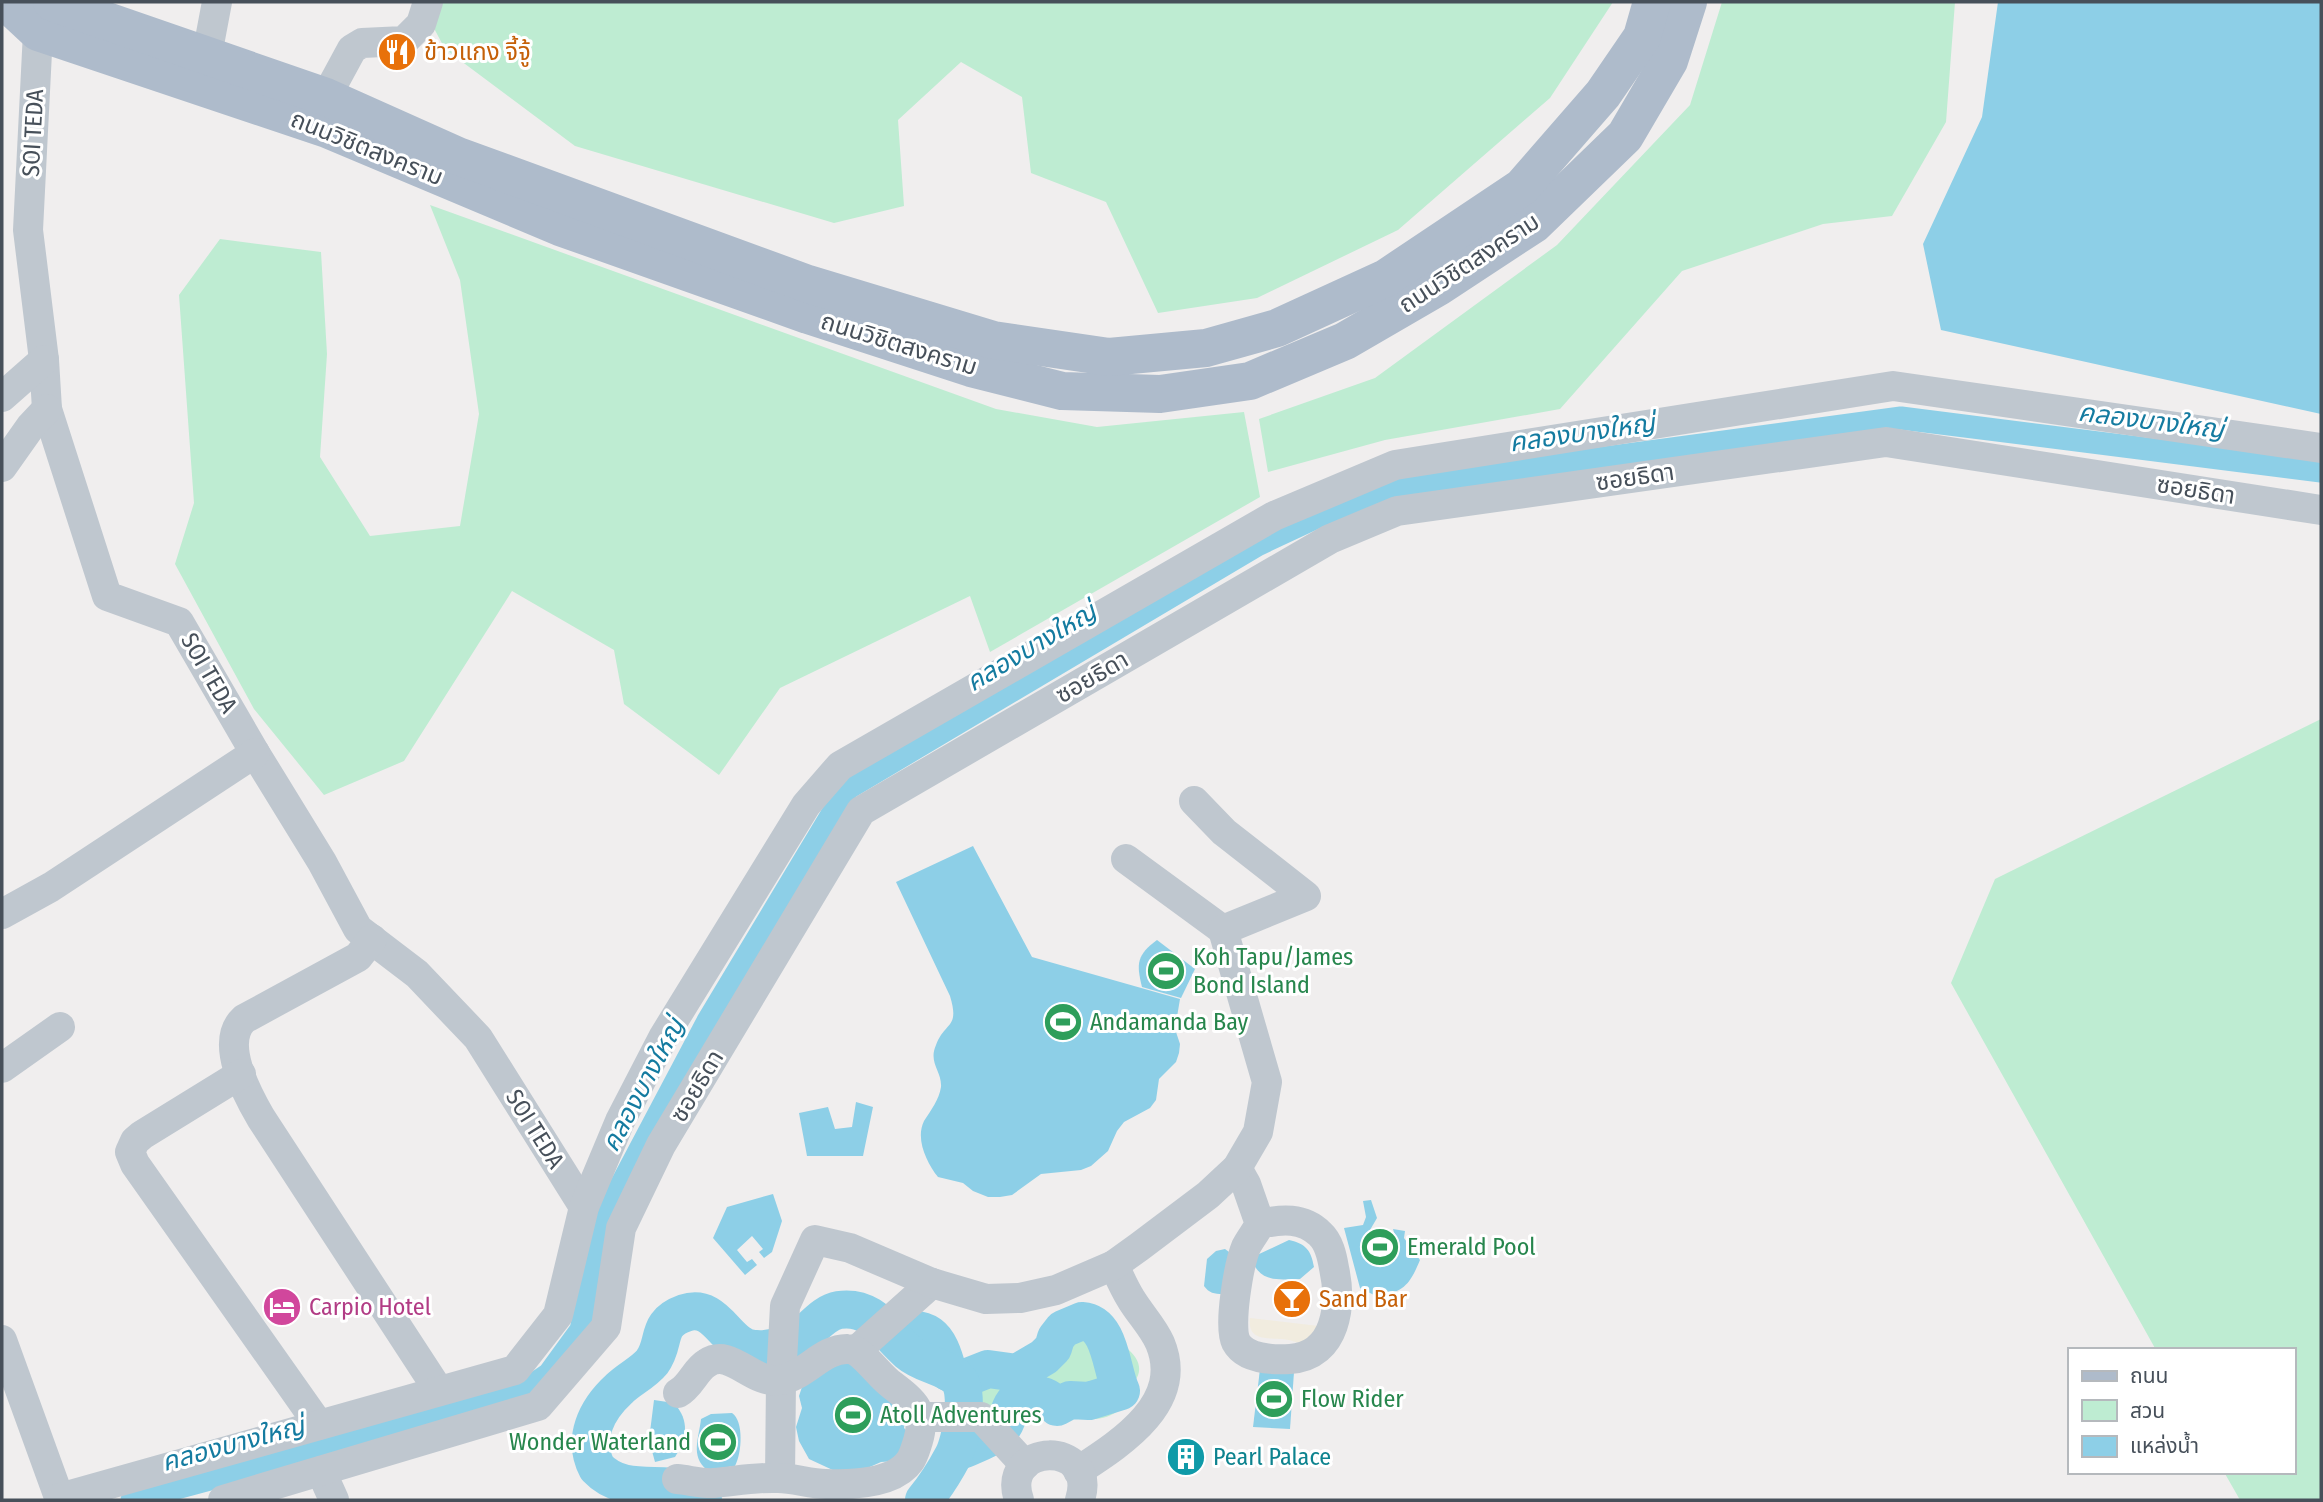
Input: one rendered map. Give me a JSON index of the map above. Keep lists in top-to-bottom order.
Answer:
{
  "streets": {
    "main road": ["ถนนวิชิตสงคราม"],
    "street": ["SOI TEDA", "ซอยธิดา"]
  },
  "crossings": [
    ["SOI TEDA", "ถนนวิชิตสงคราม"]
  ],
  "water": ["คลองบางใหญ่"],
  "places": {
    "restaurant": ["ข้าวแกง จี้จู้"],
    "sports": [
      "Koh Tapu/James Bond Island",
      "Andamanda Bay",
      "Emerald Pool",
      "Flow Rider",
      "Atoll Adventures",
      "Wonder Waterland"
    ],
    "bar": ["Sand Bar"],
    "hotel": ["Carpio Hotel"],
    "building": ["Pearl Palace"]
  },
  "legend": ["ถนน", "สวน", "แหล่งน้ำ"]
}
